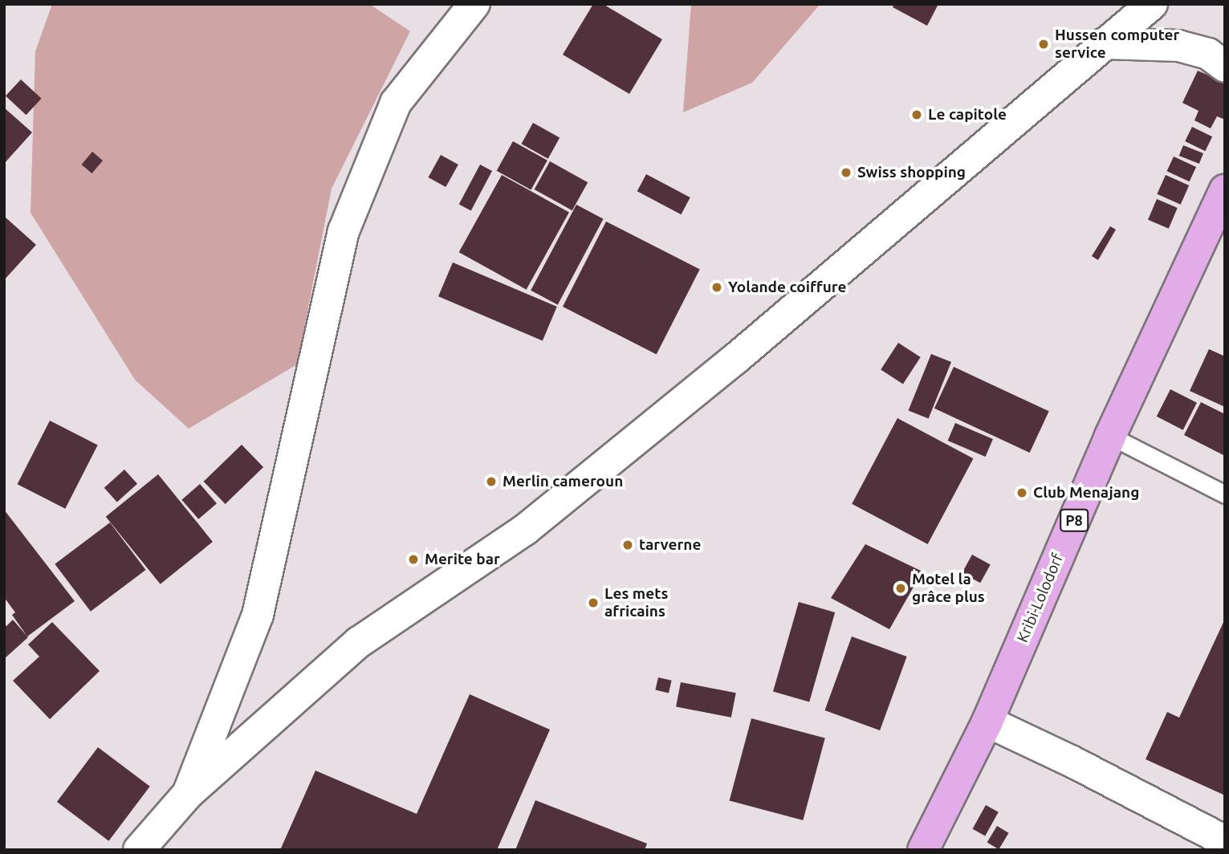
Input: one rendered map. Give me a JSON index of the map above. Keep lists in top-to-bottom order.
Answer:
{
  "streets": {
    "main road": ["P8", "Kribi-Lolodorf"]
  },
  "places": [
    "Hussen computer service",
    "Le capitole",
    "Swiss shopping",
    "Yolande coiffure",
    "Merlin cameroun",
    "Club Menajang",
    "tarverne",
    "Merite bar",
    "Motel la grâce plus",
    "Les mets africains"
  ]
}
